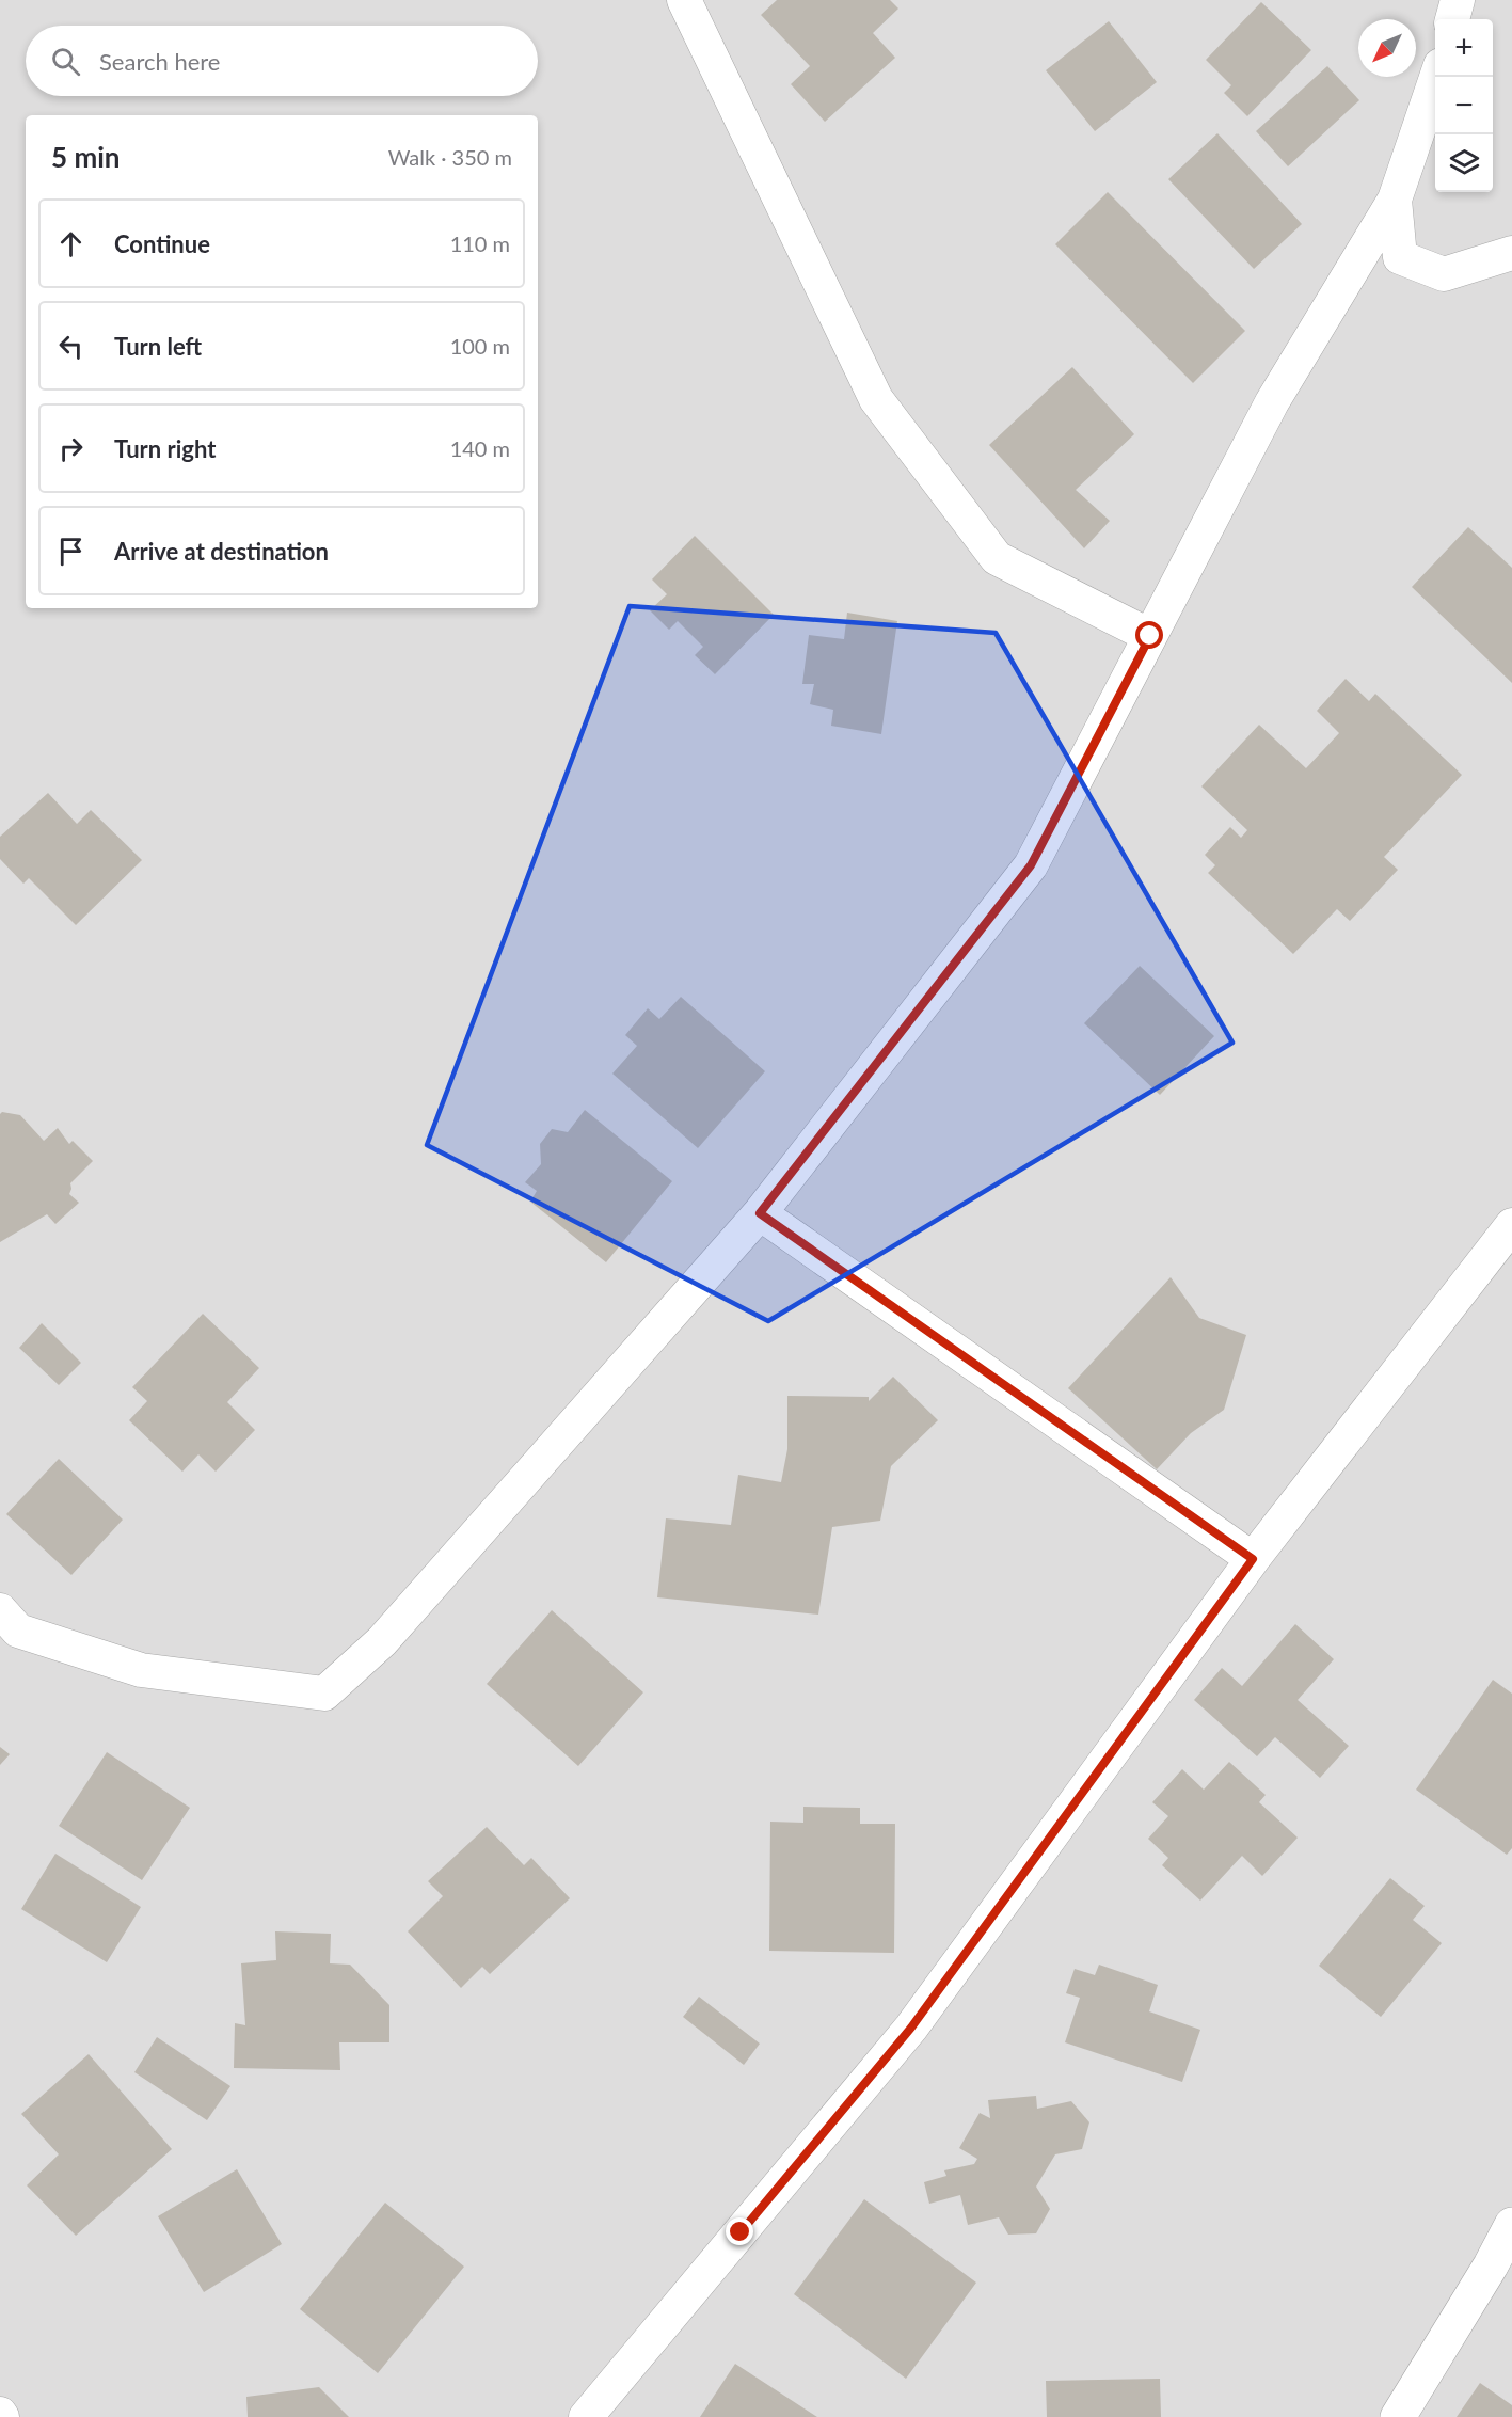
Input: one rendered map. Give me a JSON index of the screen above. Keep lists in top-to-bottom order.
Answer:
{
  "north": "bottom left",
  "page": {
    "map_buttons": ["+", "−"],
    "search": "Search here",
    "heading": ["5 min", "Walk · 350 m"],
    "list": [
      ["Continue", "110 m"],
      ["Turn left", "100 m"],
      ["Turn right", "140 m"],
      "Arrive at destination"
    ]
  }
}
